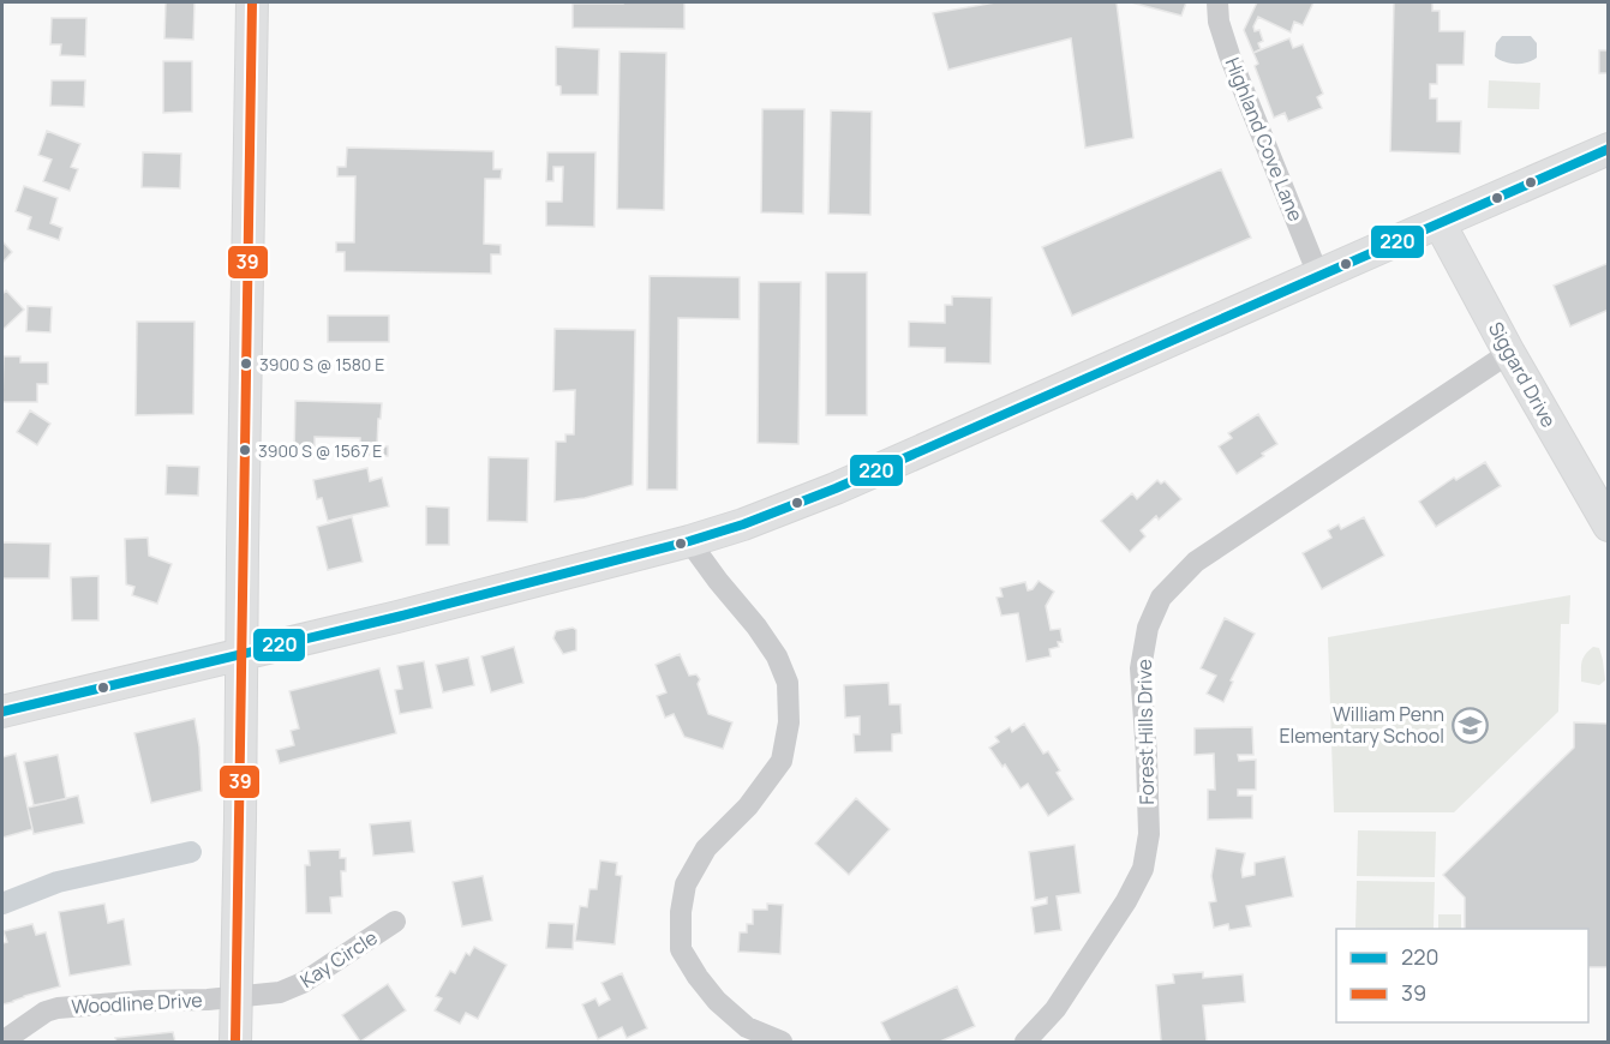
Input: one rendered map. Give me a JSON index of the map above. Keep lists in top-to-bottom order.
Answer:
{
  "streets": {
    "main road": ["Siggard Drive"],
    "street": [
      "Highland Cove Lane",
      "Forest Hills Drive",
      "Kay Circle",
      "Woodline Drive"
    ]
  },
  "crossings": [
    ["Siggard Drive", "Forest Hills Drive"],
    ["Kay Circle", "Woodline Drive"]
  ],
  "places": {
    "other": ["3900 S @ 1580 E", "3900 S @ 1567 E"],
    "school or university": ["William Penn Elementary School"]
  },
  "lines": ["transit line 39", "transit line 220"],
  "legend": ["220", "39"]
}
